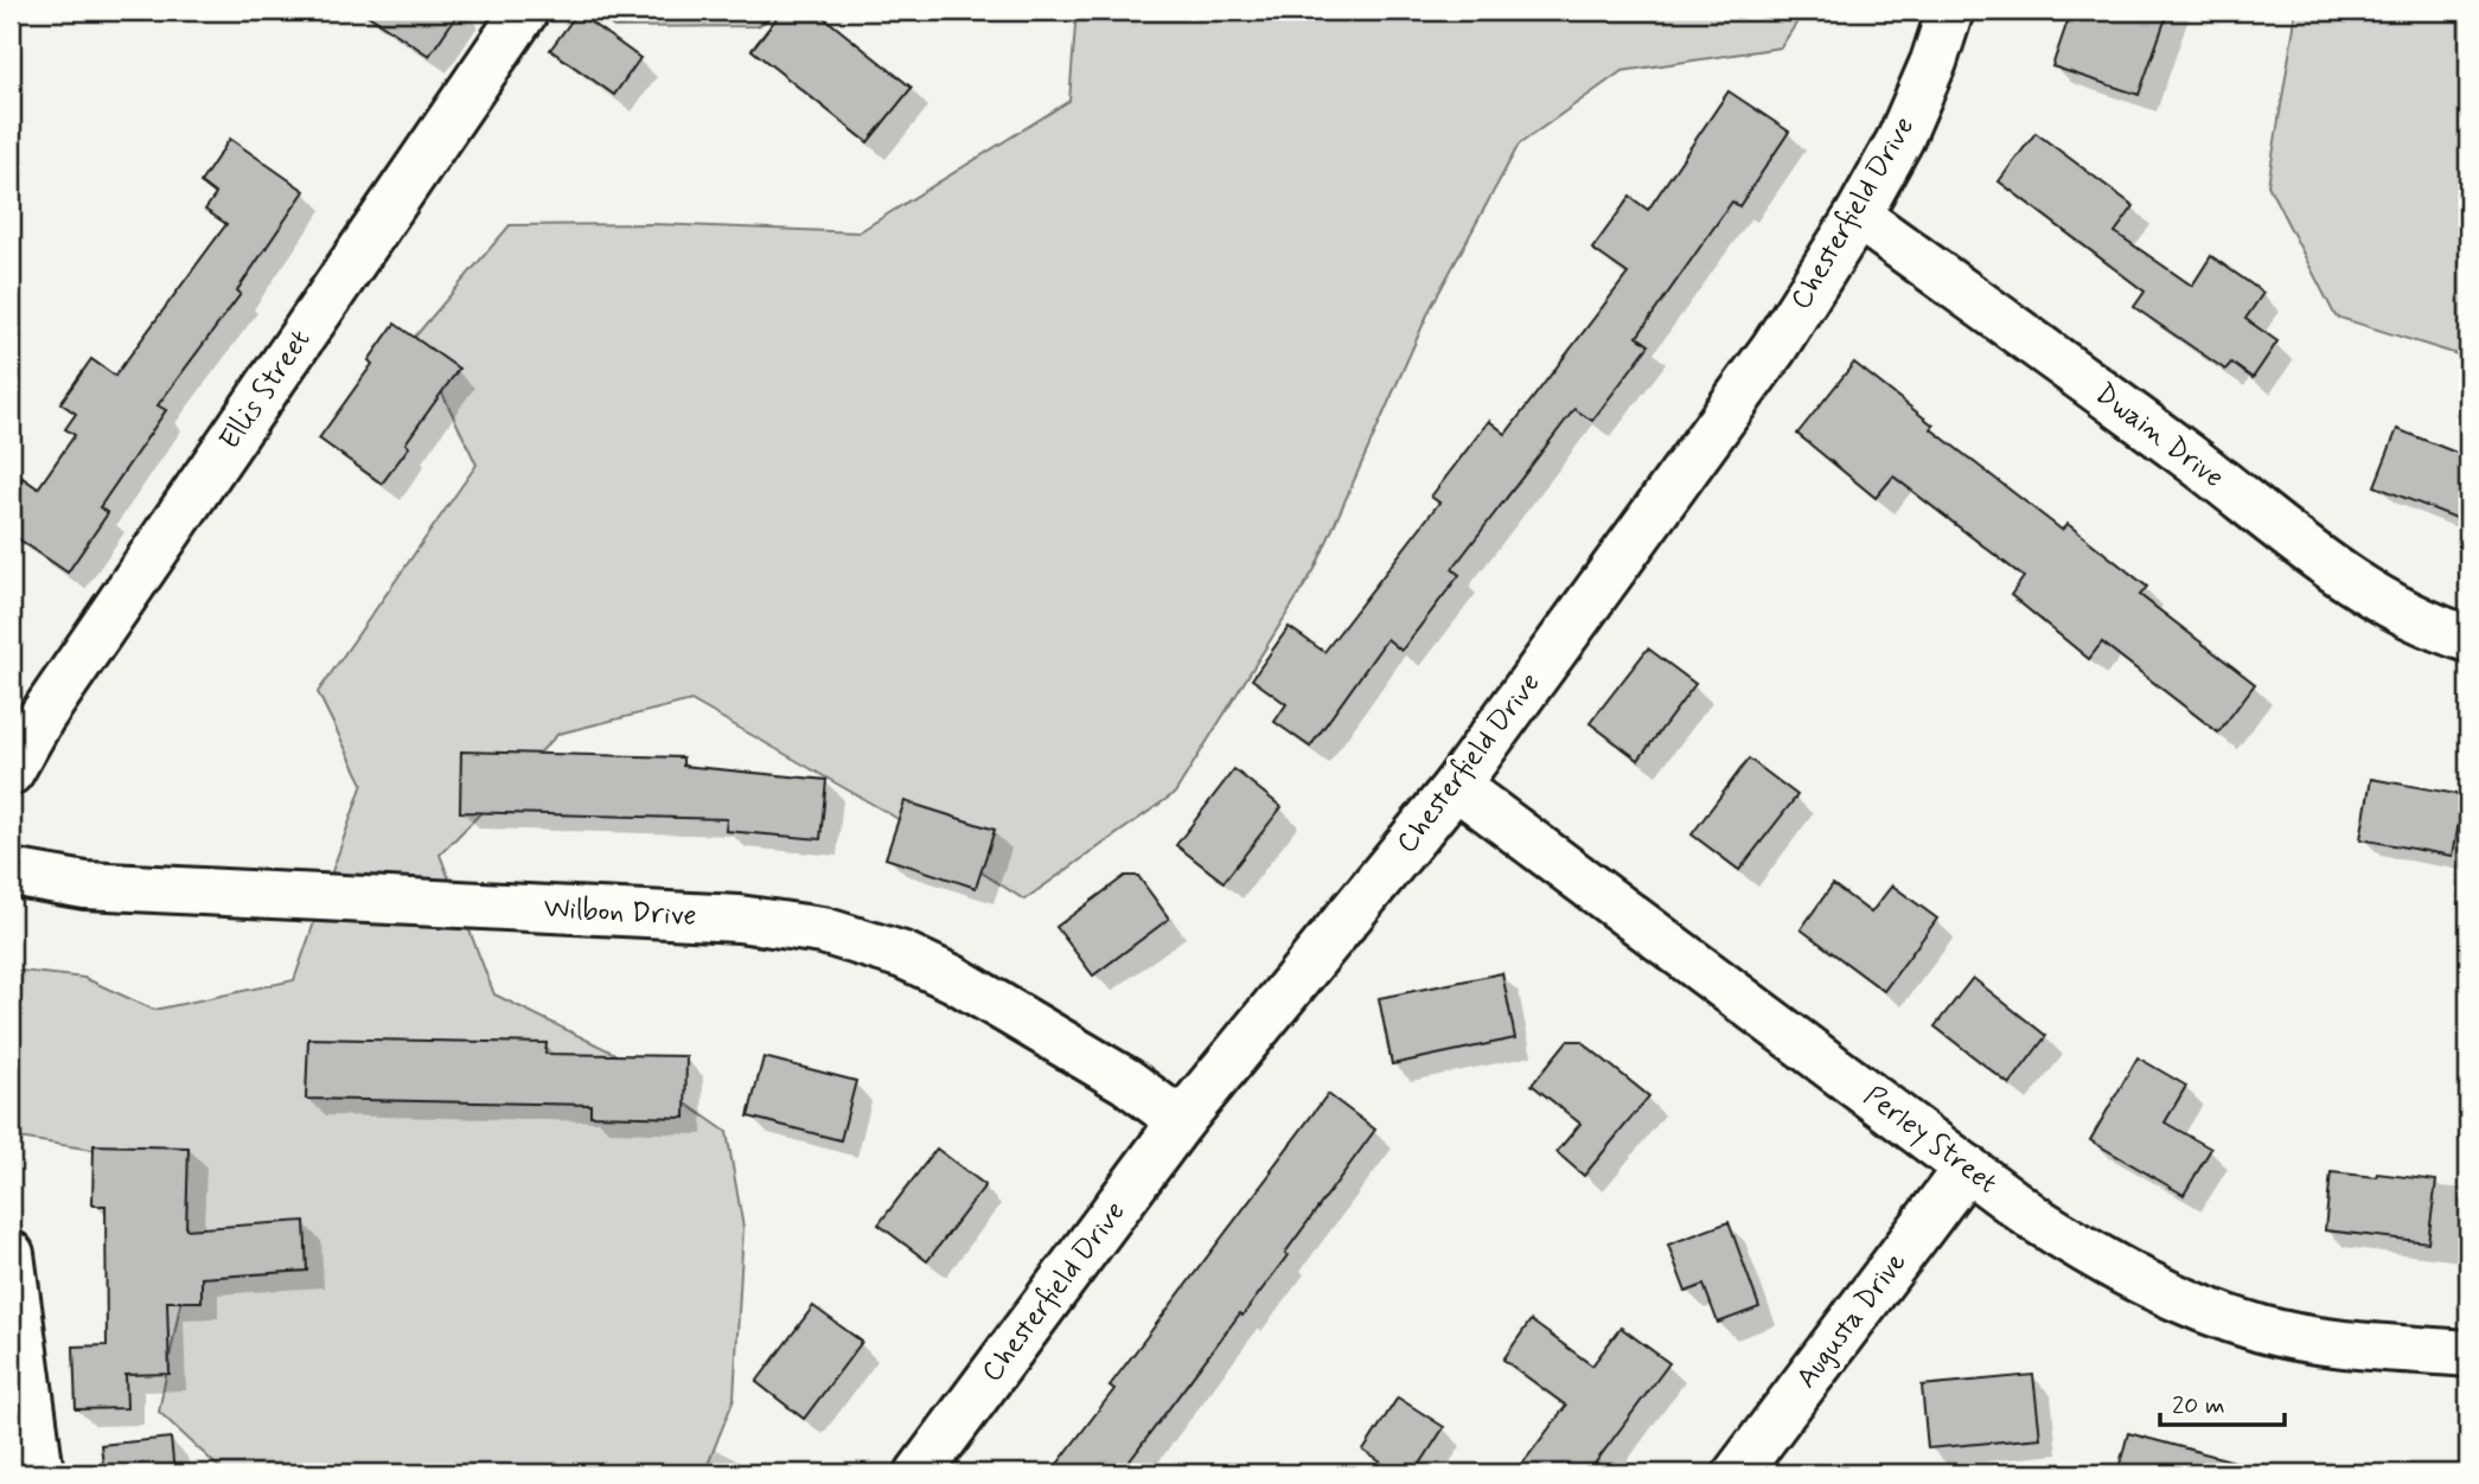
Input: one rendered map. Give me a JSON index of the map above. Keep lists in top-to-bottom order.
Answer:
{
  "streets": {
    "street": [
      "Chesterfield Drive",
      "Ellis Street",
      "Dwain Drive",
      "Wilbon Drive",
      "Perley Street",
      "Augusta Drive"
    ]
  },
  "crossings": [
    ["Chesterfield Drive", "Dwain Drive"],
    ["Chesterfield Drive", "Wilbon Drive"],
    ["Chesterfield Drive", "Perley Street"],
    ["Perley Street", "Augusta Drive"]
  ],
  "scale_bar": "20 m"
}
